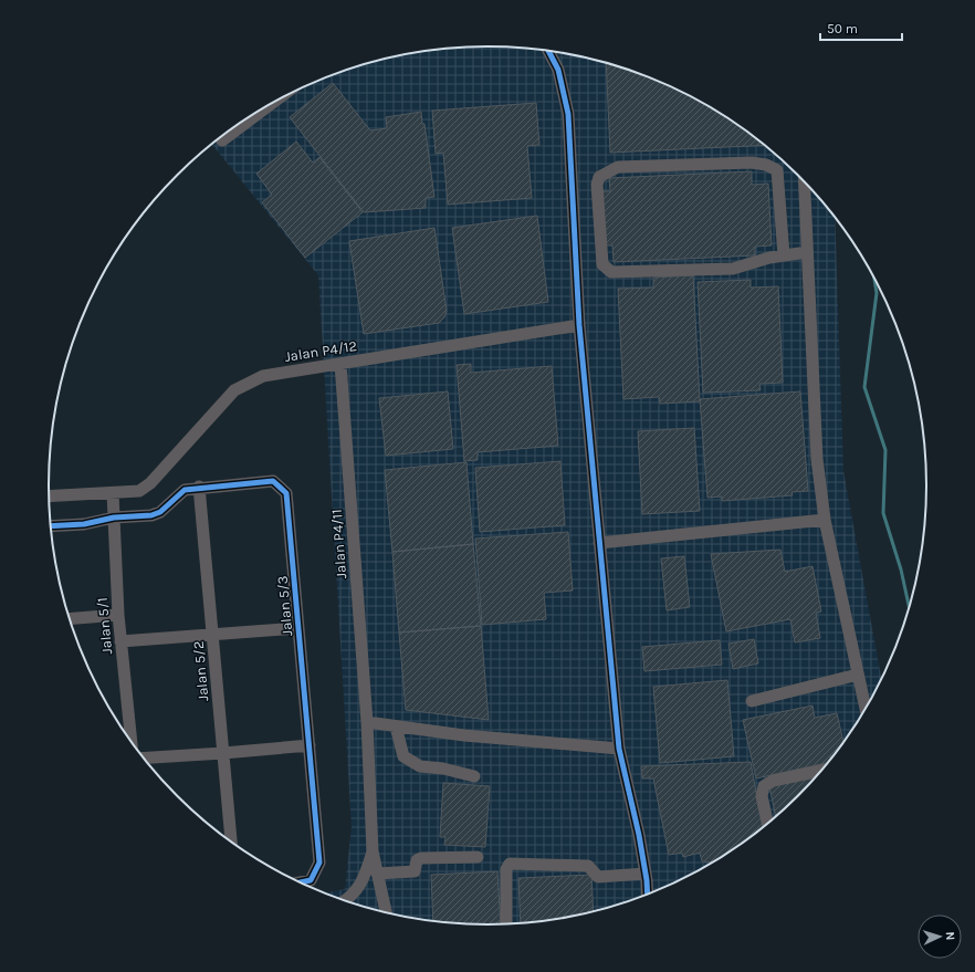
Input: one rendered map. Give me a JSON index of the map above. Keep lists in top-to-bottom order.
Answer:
{
  "streets": {
    "street": [
      "Jalan P4/12",
      "Jalan P4/11",
      "Jalan 5/3",
      "Jalan 5/1",
      "Jalan 5/2"
    ]
  },
  "crossings": [
    ["Jalan P4/12", "Jalan P4/11"],
    ["Jalan P4/12", "Jalan 5/1"],
    ["Jalan 5/3", "Jalan 5/1"],
    ["Jalan 5/3", "Jalan 5/2"]
  ],
  "scale_bar": "50 m",
  "north": "right"
}
